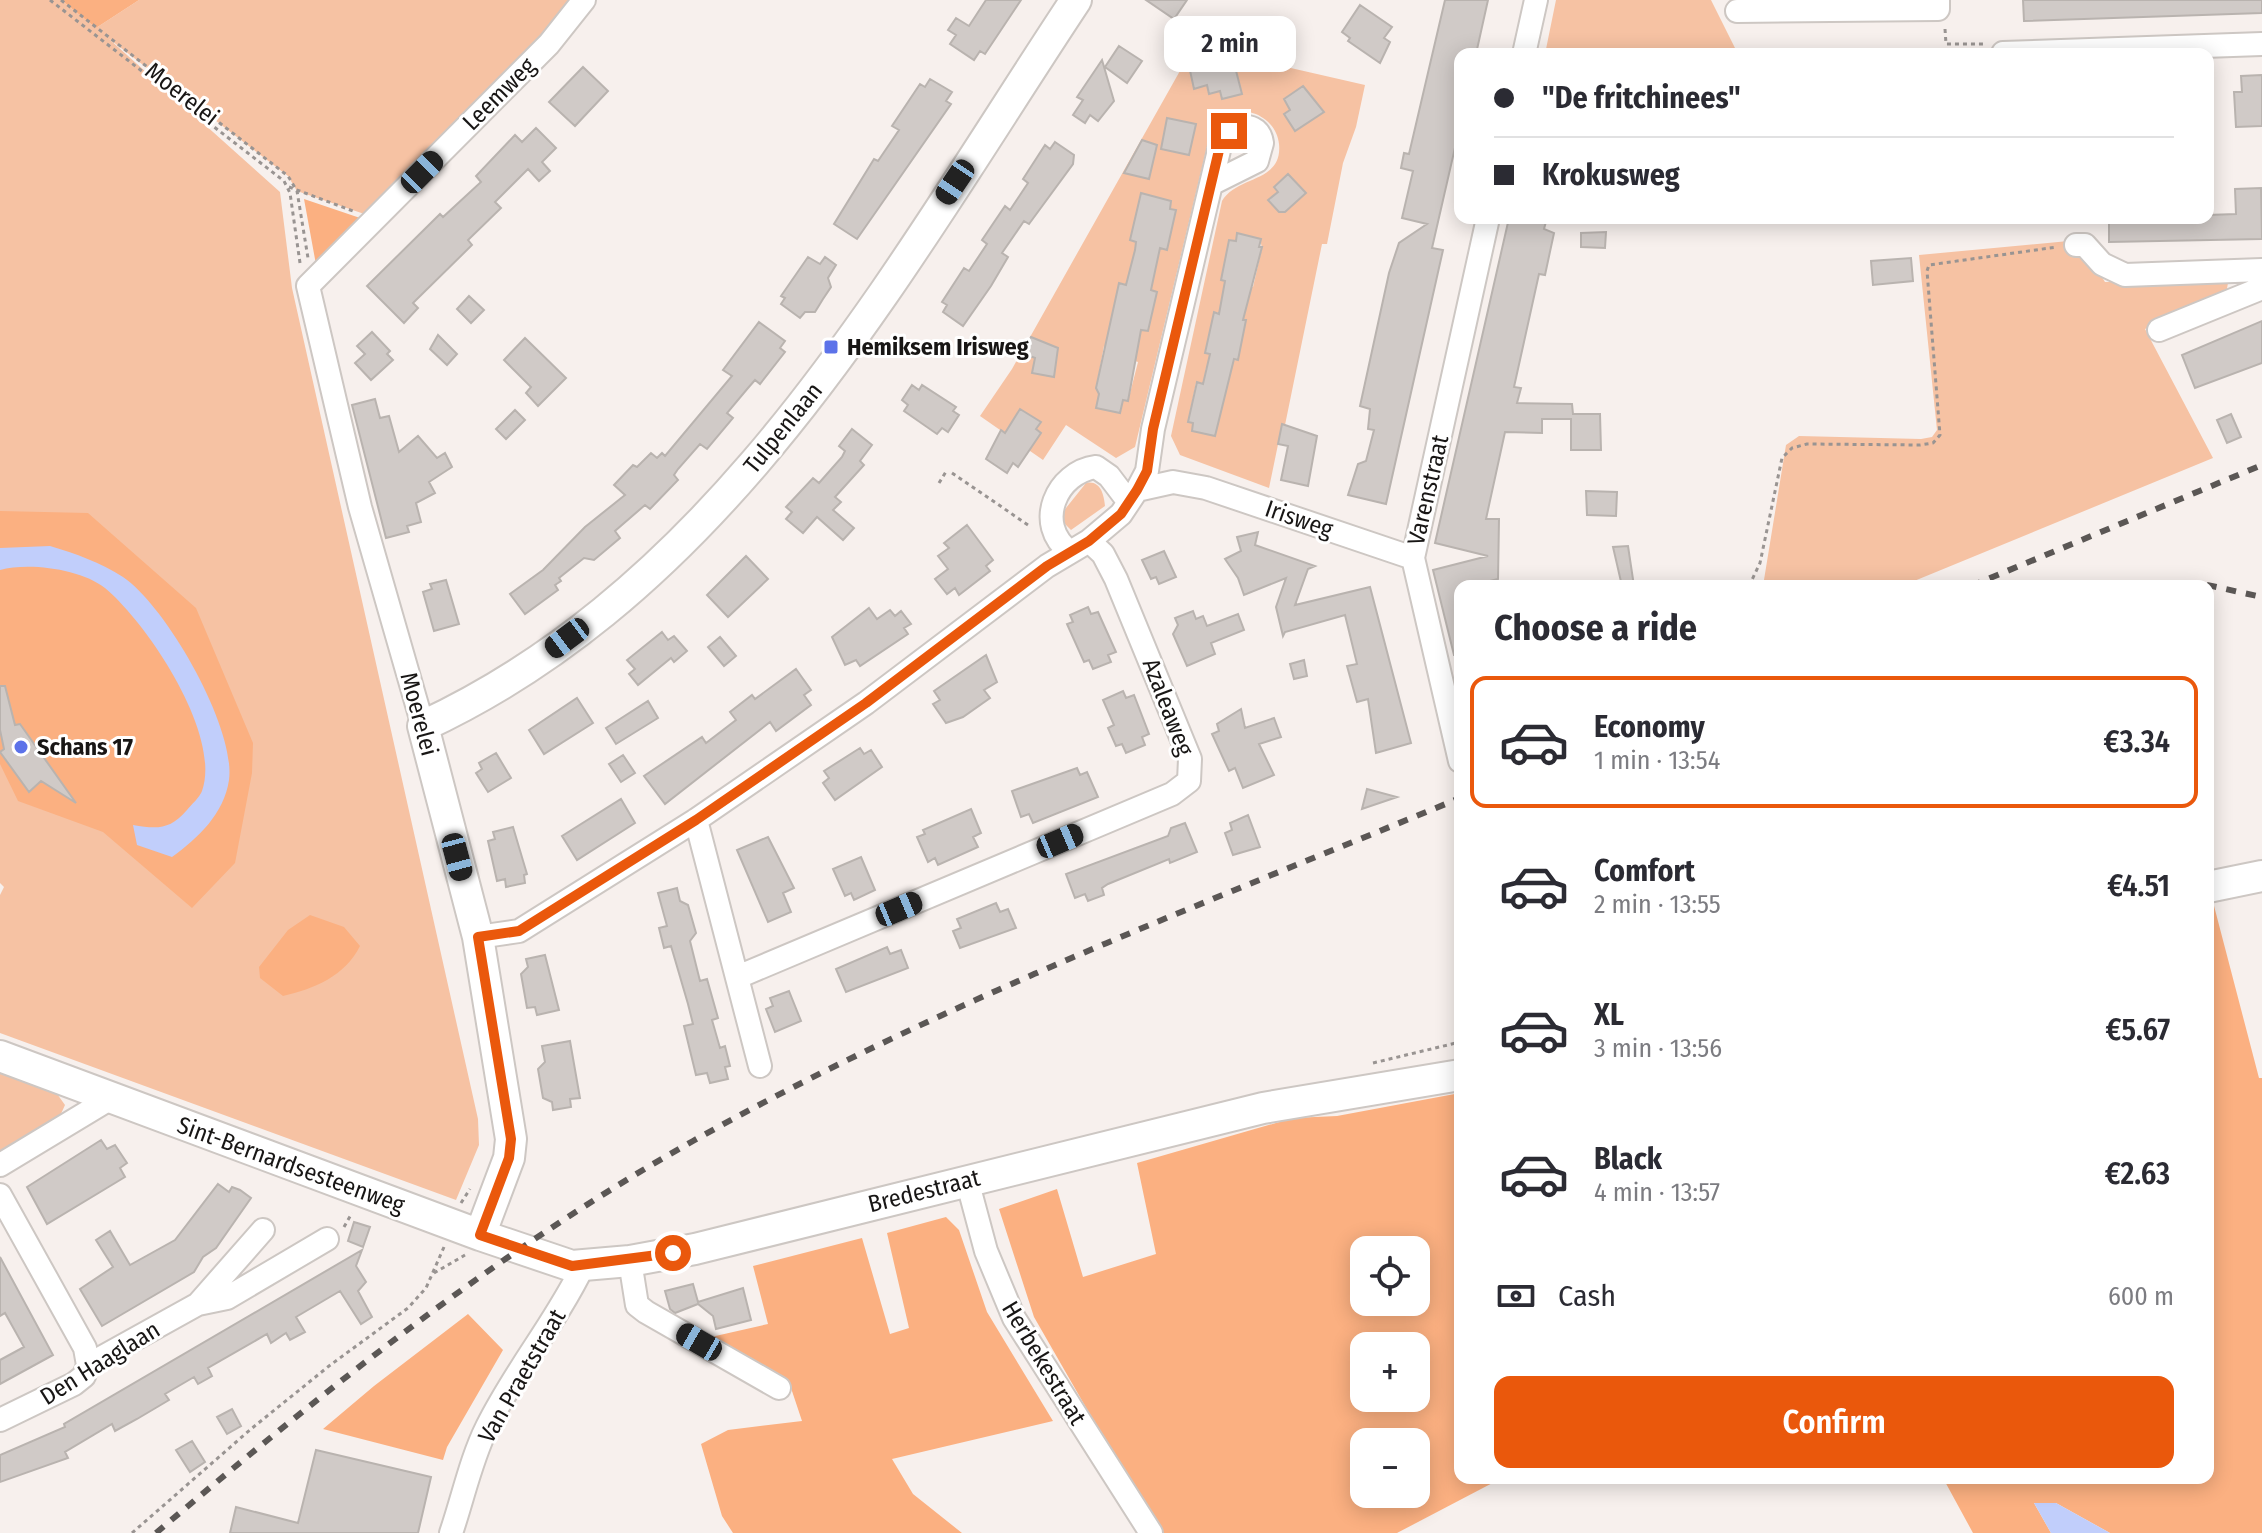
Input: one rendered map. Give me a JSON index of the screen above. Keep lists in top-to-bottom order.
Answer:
{
  "streets": {
    "main road": [
      "Moerelei",
      "Tulpenlaan",
      "Sint-Bernardsesteenweg",
      "Bredestraat"
    ],
    "street": [
      "Leemweg",
      "Varenstraat",
      "Irisweg",
      "Azaleaweg",
      "Den Haaglaan",
      "Herbekestraat",
      "Van Praetstraat"
    ]
  },
  "crossings": [
    ["Moerelei", "Leemweg"],
    ["Moerelei", "Tulpenlaan"],
    ["Moerelei", "Sint-Bernardsesteenweg"],
    ["Varenstraat", "Irisweg"],
    ["Irisweg", "Azaleaweg"],
    ["Sint-Bernardsesteenweg", "Bredestraat"],
    ["Sint-Bernardsesteenweg", "Van Praetstraat"],
    ["Bredestraat", "Herbekestraat"],
    ["Bredestraat", "Van Praetstraat"]
  ],
  "places": {
    "transit": ["Hemiksem Irisweg"],
    "other": ["Schans 17"]
  },
  "page": {
    "bubble": "2 min",
    "banner": ["\"De fritchinees\"", "Krokusweg"],
    "heading": "Choose a ride",
    "list": [
      {
        "name": "Economy",
        "note": "1 min · 13:54",
        "value": "€3.34"
      },
      {
        "name": "Comfort",
        "note": "2 min · 13:55",
        "value": "€4.51"
      },
      {
        "name": "XL",
        "note": "3 min · 13:56",
        "value": "€5.67"
      },
      {
        "name": "Black",
        "note": "4 min · 13:57",
        "value": "€2.63"
      }
    ],
    "map_buttons": ["+", "−"],
    "pay": ["Cash", "600 m"],
    "buttons": "Confirm"
  }
}
